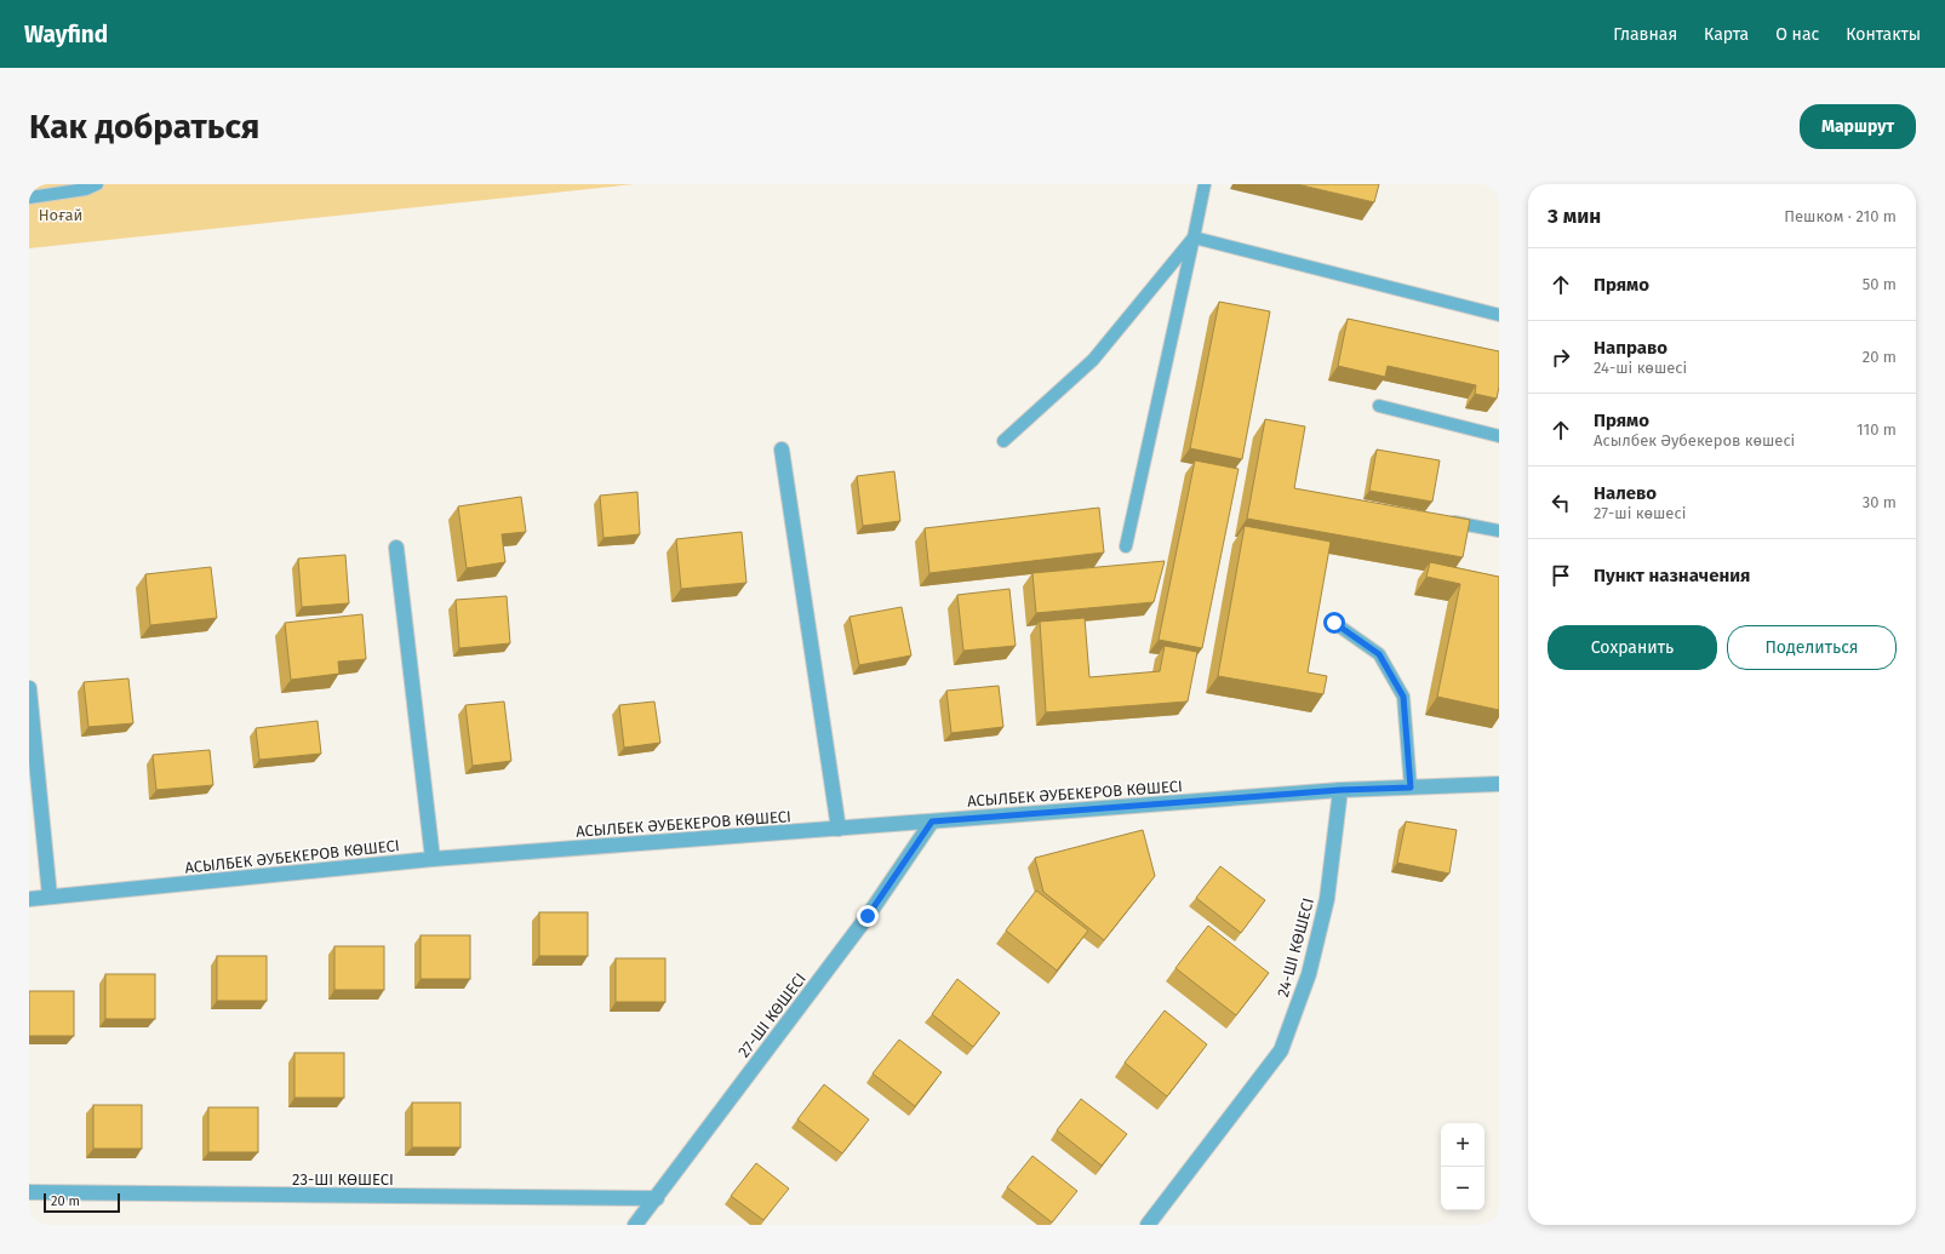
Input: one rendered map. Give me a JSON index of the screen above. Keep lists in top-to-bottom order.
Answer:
{
  "streets": {
    "street": [
      "АСЫЛБЕК ӘУБЕКЕРОВ КӨШЕСІ",
      "24-ШІ КӨШЕСІ",
      "27-ШІ КӨШЕСІ",
      "23-ШІ КӨШЕСІ"
    ]
  },
  "crossings": [
    ["АСЫЛБЕК ӘУБЕКЕРОВ КӨШЕСІ", "24-ШІ КӨШЕСІ"],
    ["АСЫЛБЕК ӘУБЕКЕРОВ КӨШЕСІ", "27-ШІ КӨШЕСІ"],
    ["27-ШІ КӨШЕСІ", "23-ШІ КӨШЕСІ"]
  ],
  "parks": ["Ноғай"],
  "scale_bar": "20 m",
  "page": {
    "header": "Wayfind",
    "nav": [
      "Главная",
      "Карта",
      "О нас",
      "Контакты"
    ],
    "buttons": [
      "Маршрут",
      ["Сохранить", "Поделиться"]
    ],
    "title": "Как добраться",
    "heading": ["3 мин", "Пешком · 210 m"],
    "list": [
      ["Прямо", "50 m"],
      ["Направо", "24-ші көшесі", "20 m"],
      ["Прямо", "Асылбек Әубекеров көшесі", "110 m"],
      ["Налево", "27-ші көшесі", "30 m"],
      "Пункт назначения"
    ],
    "map_buttons": ["+", "−"],
    "scale": "20 m"
  }
}
